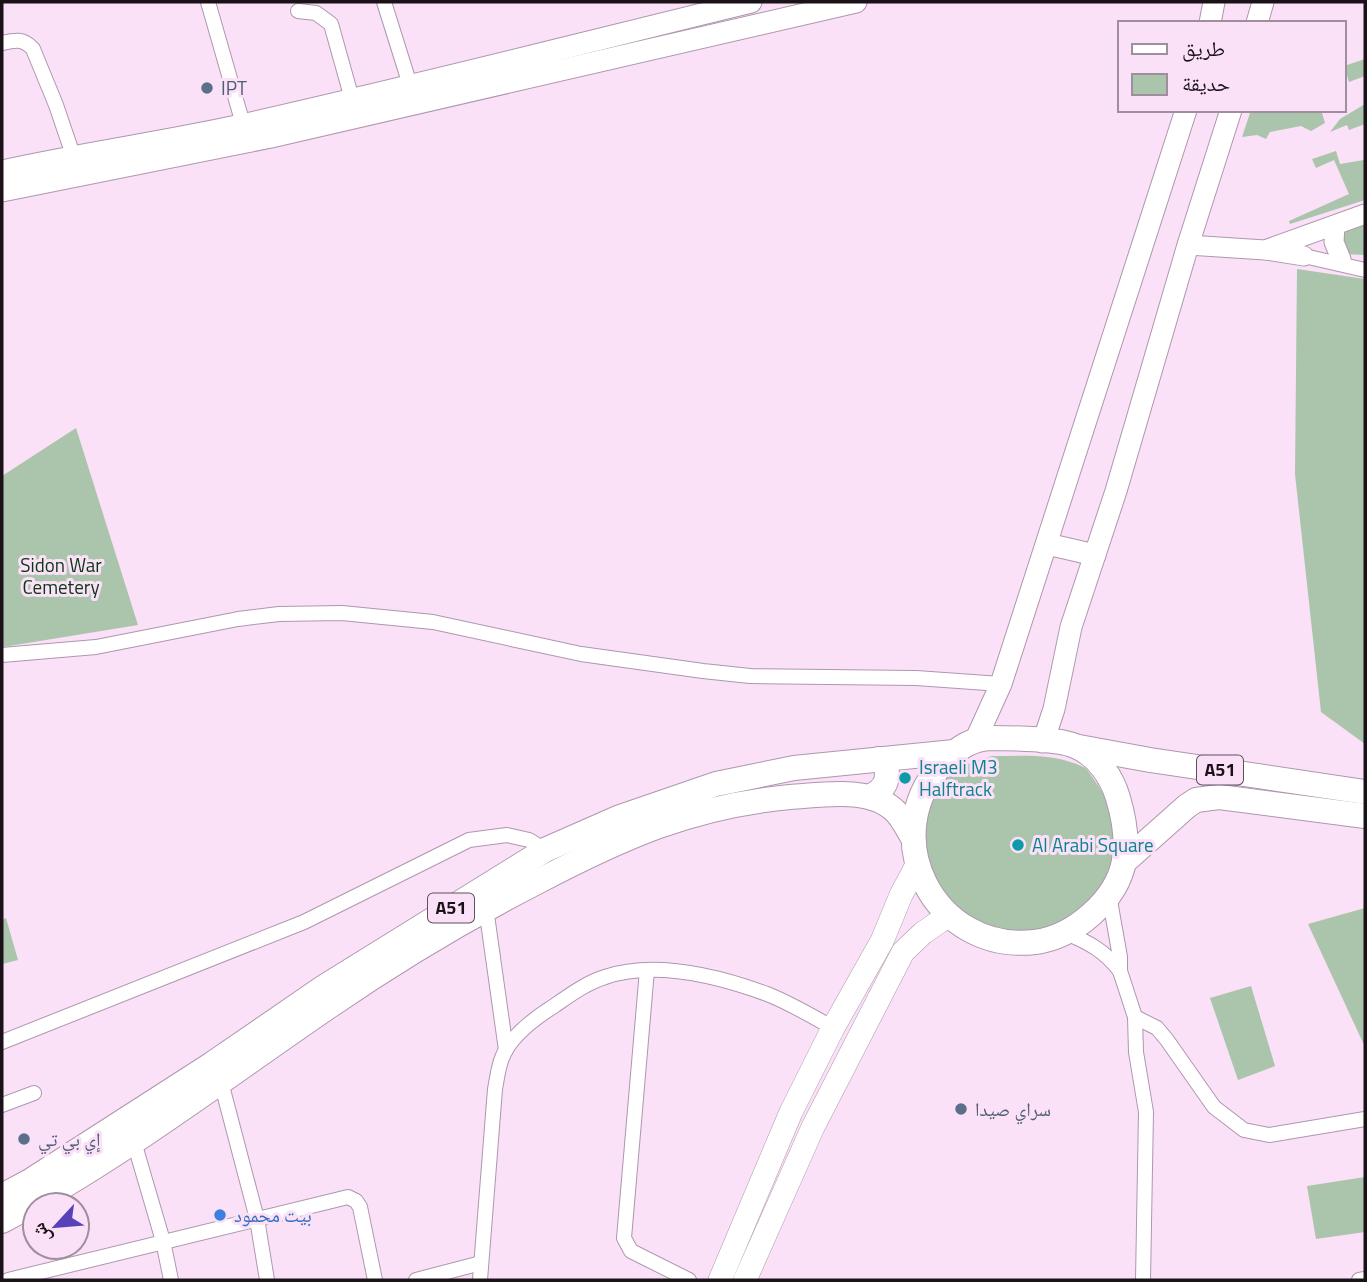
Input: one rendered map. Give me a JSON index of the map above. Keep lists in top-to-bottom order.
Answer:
{
  "streets": {
    "highway": ["A51"]
  },
  "parks": ["Sidon War Cemetery"],
  "places": [
    "IPT",
    "Israeli M3 Halftrack",
    "Al Arabi Square",
    "سراي صيدا",
    "إي بي تي",
    "بيت محمود"
  ],
  "legend": ["طريق", "حديقة"],
  "north": "bottom left"
}
